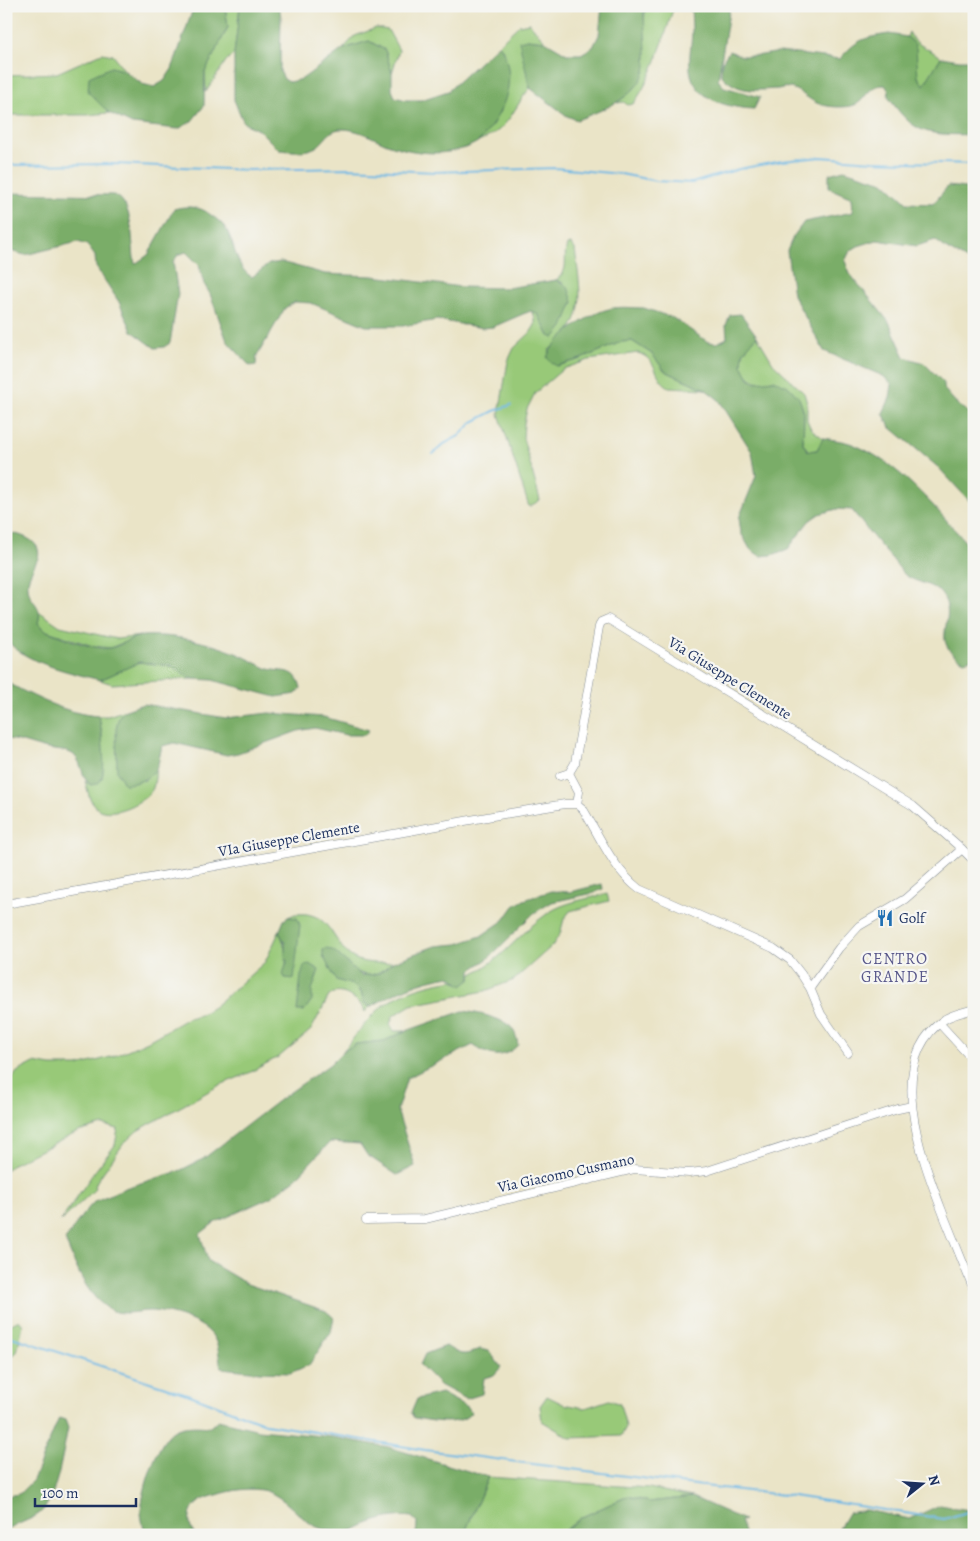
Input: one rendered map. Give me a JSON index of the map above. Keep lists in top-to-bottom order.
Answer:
{
  "streets": {
    "street": ["Via Giuseppe Clemente", "VIa Giuseppe Clemente", "Via Giacomo Cusmano"]
  },
  "districts": ["CENTRO GRANDE"],
  "places": {
    "restaurant": ["Golf"]
  },
  "scale_bar": "100 m",
  "north": "right"
}
